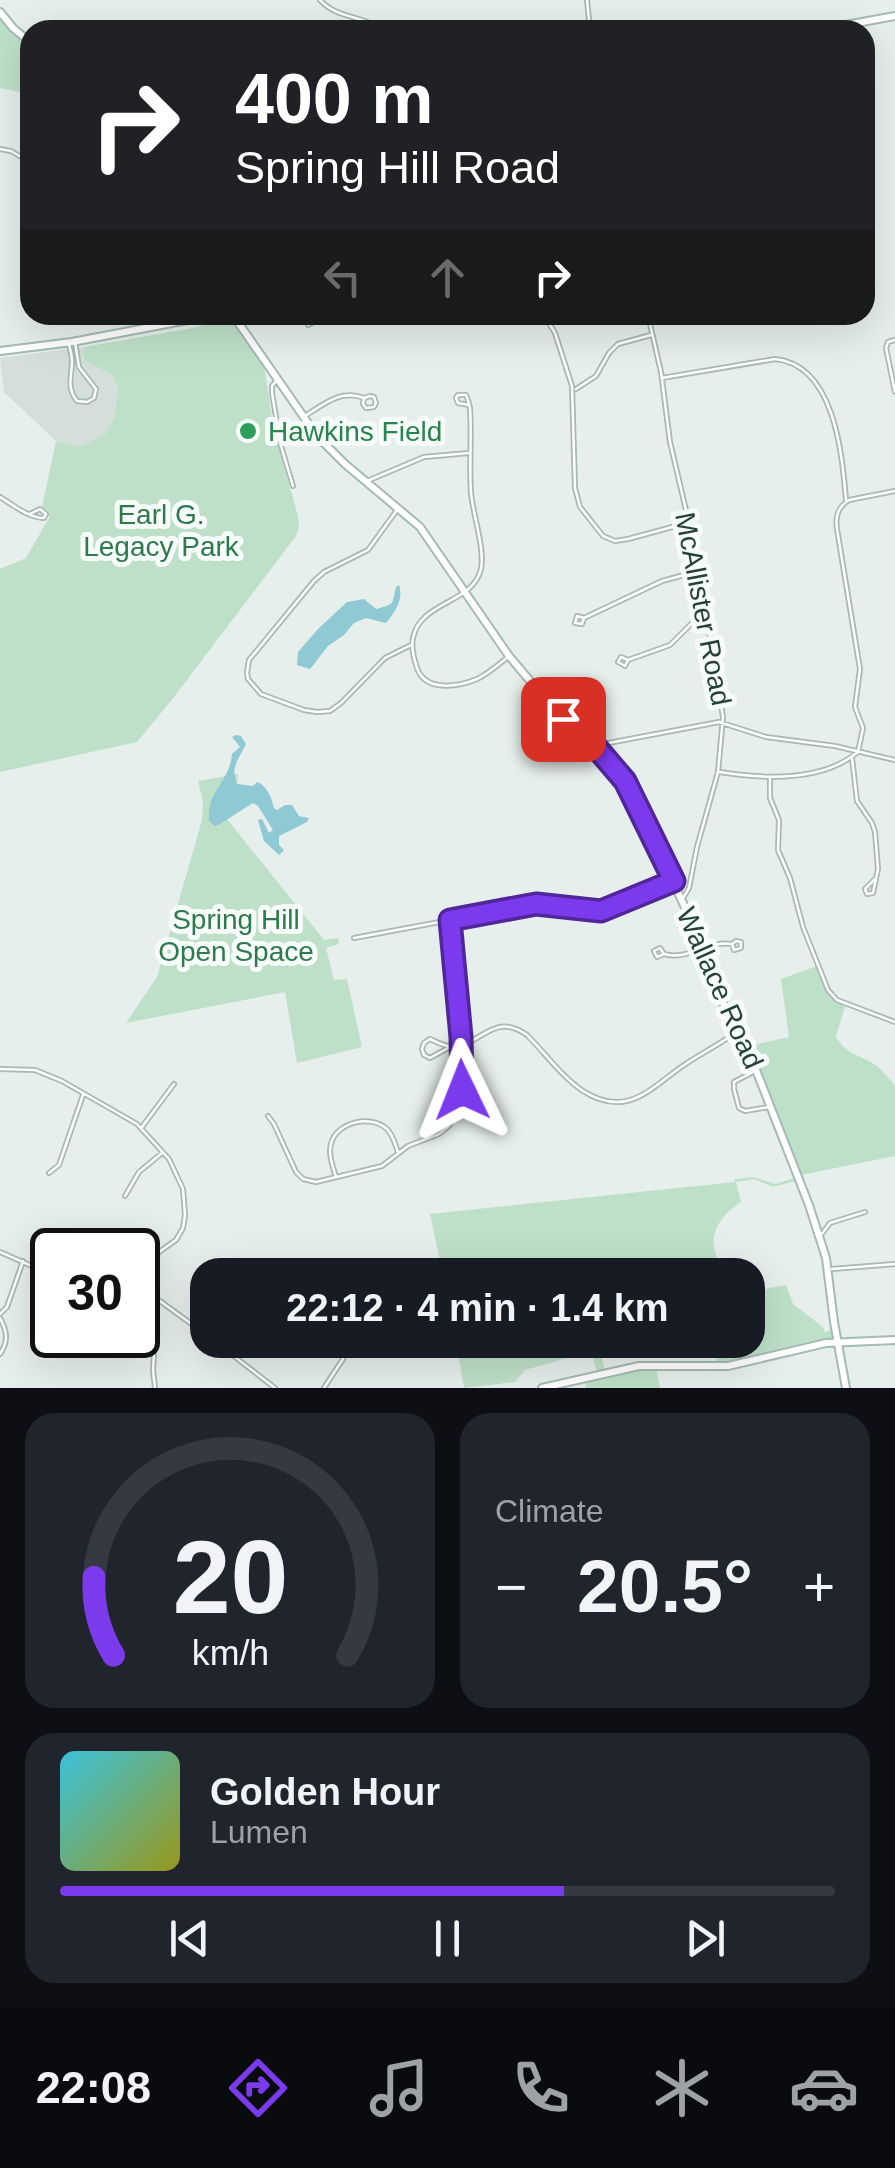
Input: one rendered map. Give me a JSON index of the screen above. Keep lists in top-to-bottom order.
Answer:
{
  "streets": {
    "street": ["McAllister Road", "Wallace Road"]
  },
  "crossings": [
    ["McAllister Road", "Wallace Road"]
  ],
  "parks": ["Earl G. Legacy Park", "Spring Hill Open Space"],
  "places": ["Hawkins Field"],
  "page": {
    "turn": ["400 m", "Spring Hill Road"],
    "limit": "30",
    "trip": "22:12 · 4 min · 1.4 km",
    "tile": "Climate",
    "heat": ["−", "20.5°", "+"],
    "song": ["Golden Hour", "Lumen"],
    "tabs": "22:08",
    "gauge": ["20", "km/h"]
  }
}
